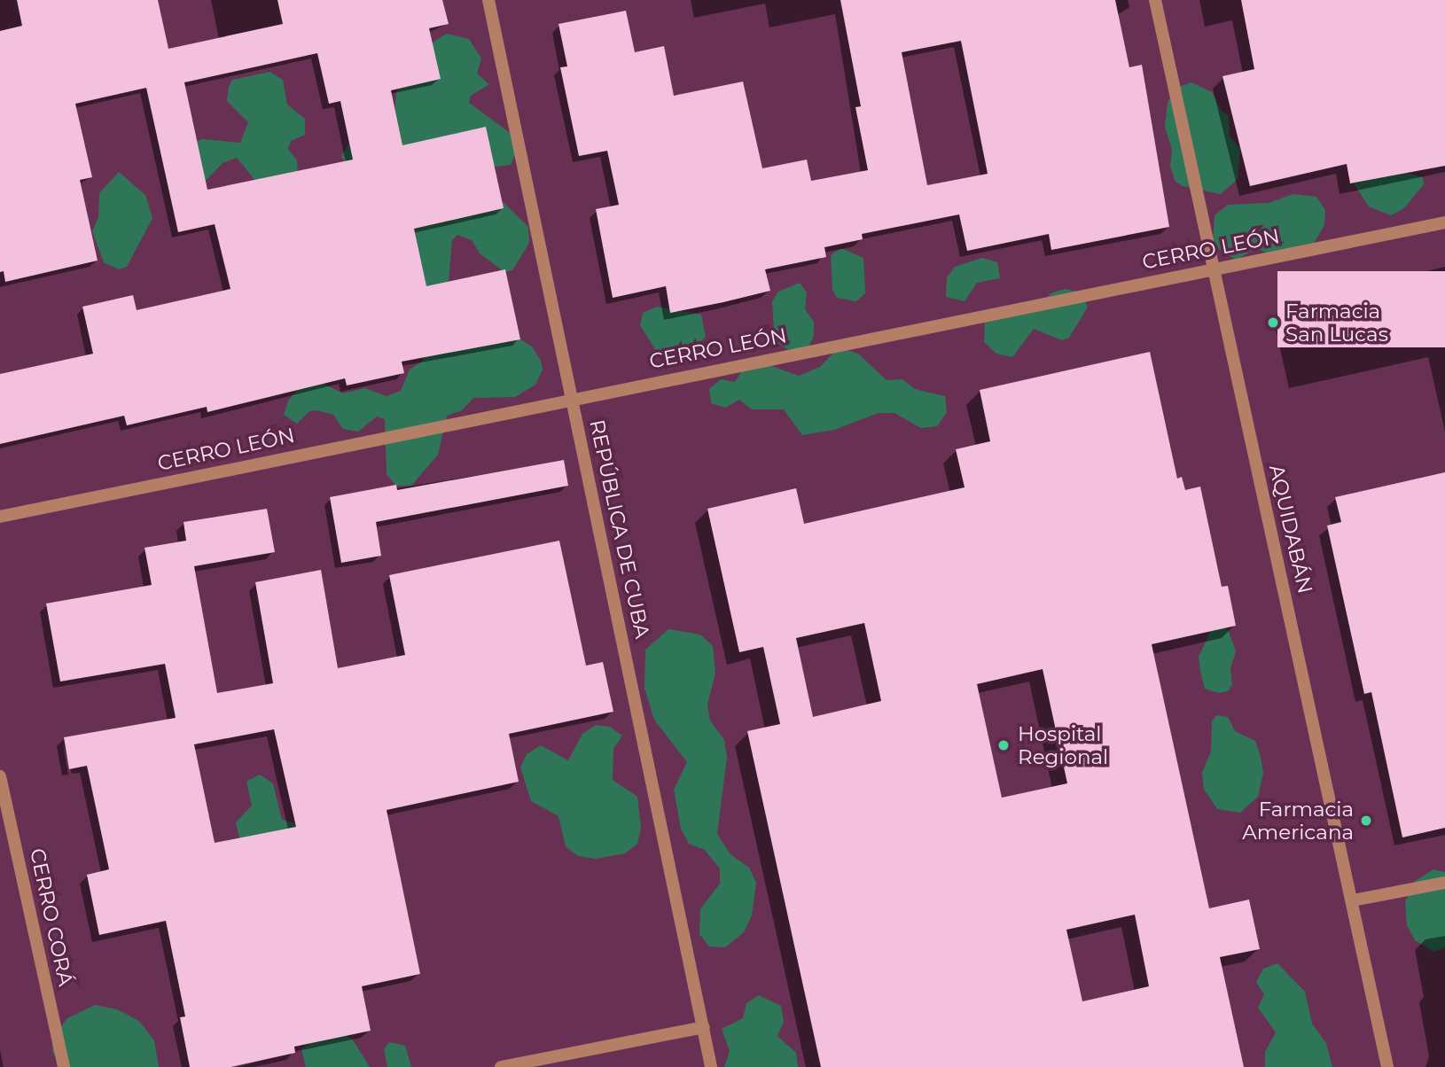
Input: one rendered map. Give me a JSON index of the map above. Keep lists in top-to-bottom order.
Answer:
{
  "streets": {
    "street": [
      "CERRO LEÓN",
      "REPÚBLICA DE CUBA",
      "AQUIDABÁN",
      "CERRO CORÁ"
    ]
  },
  "crossings": [
    ["CERRO LEÓN", "REPÚBLICA DE CUBA"],
    ["CERRO LEÓN", "AQUIDABÁN"]
  ],
  "places": ["Farmacia San Lucas", "Hospital Regional", "Farmacia Americana"]
}
